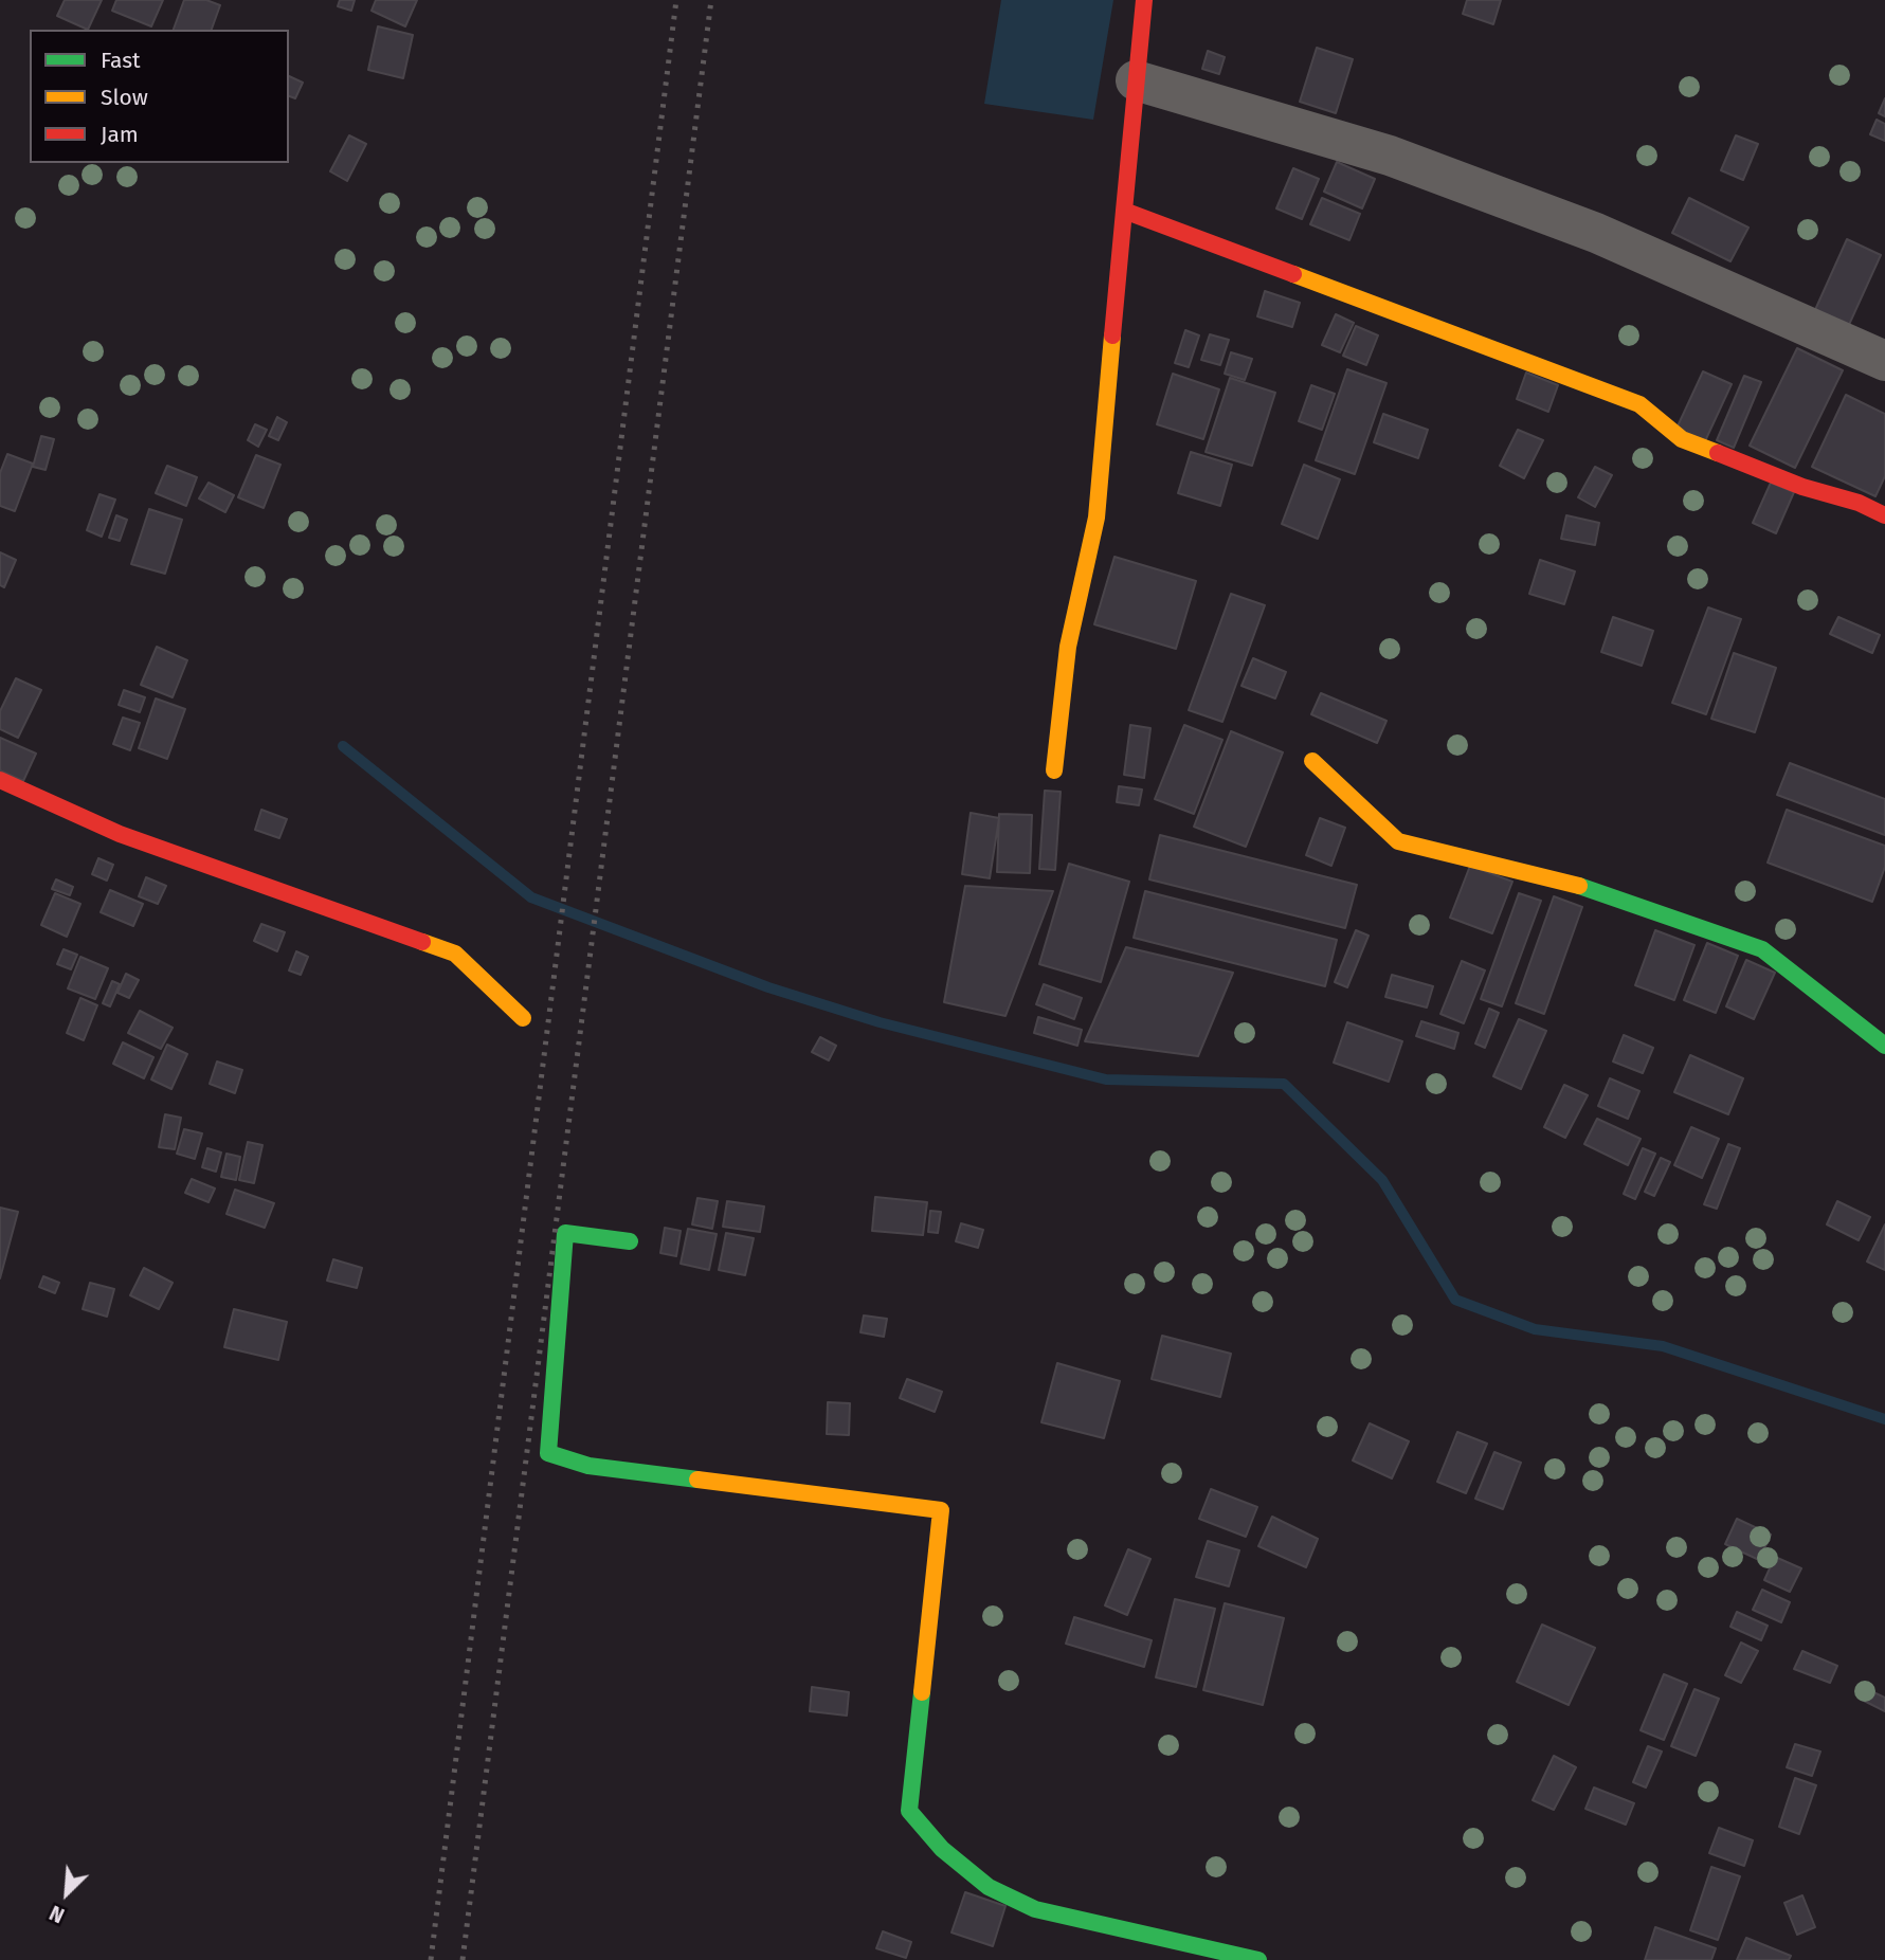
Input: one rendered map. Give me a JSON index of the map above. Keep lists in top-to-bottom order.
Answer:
{
  "legend": ["Fast", "Slow", "Jam"],
  "north": "bottom left"
}
